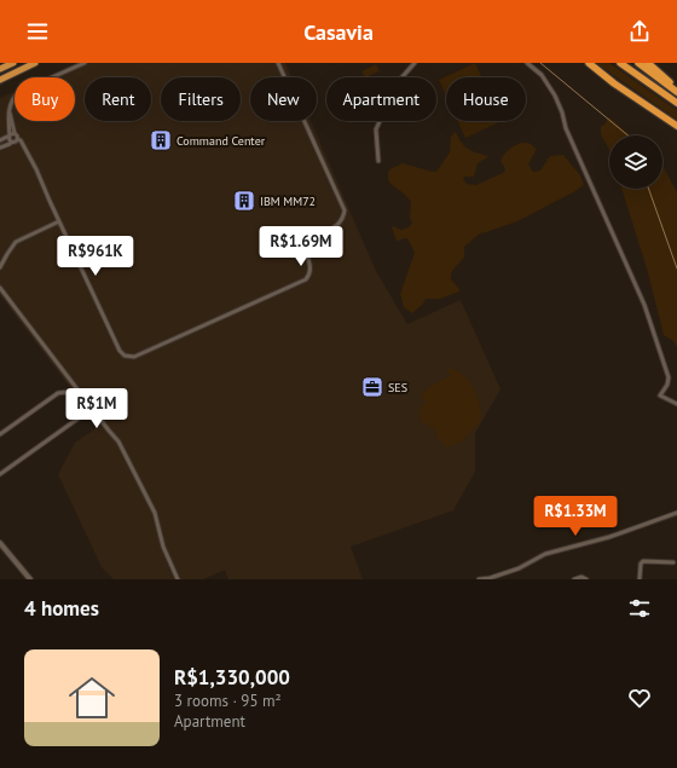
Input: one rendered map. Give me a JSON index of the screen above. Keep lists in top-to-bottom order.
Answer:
{
  "places": {
    "building": ["Command Center", "IBM MM72"],
    "office": ["SES"]
  },
  "page": {
    "header": "Casavia",
    "chip": [
      "Buy",
      "Rent",
      "Filters",
      "New",
      "Apartment",
      "House"
    ],
    "price": [
      "R$1.69M",
      "R$961K",
      "R$1M",
      "R$1.33M"
    ],
    "heading": "4 homes",
    "list": [
      {
        "name": "R$1,330,000",
        "note": "3 rooms · 95 m² · Apartment"
      }
    ]
  }
}
